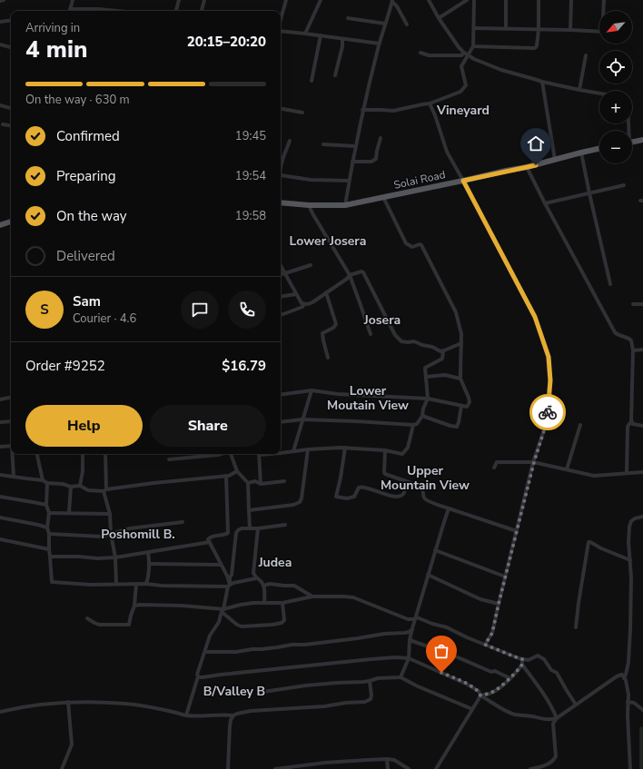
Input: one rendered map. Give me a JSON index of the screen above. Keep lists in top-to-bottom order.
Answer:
{
  "streets": {
    "highway": ["Solai Road"]
  },
  "districts": [
    "Vineyard",
    "Lower Josera",
    "Josera",
    "Lower Moutain View",
    "Upper Mountain View",
    "Poshomill B.",
    "Judea",
    "B/Valley B"
  ],
  "north": "bottom left",
  "page": {
    "map_buttons": ["+", "−"],
    "heading": ["4 min", "Arriving in", "20:15–20:20"],
    "panel": [
      "Sam",
      "Courier · 4.6",
      "Order #9252",
      "$16.79"
    ],
    "bar": "On the way · 630 m",
    "list": [
      ["Confirmed", "19:45"],
      ["Preparing", "19:54"],
      ["On the way", "19:58"],
      "Delivered"
    ],
    "round": "S",
    "buttons": ["Help", "Share"]
  }
}
